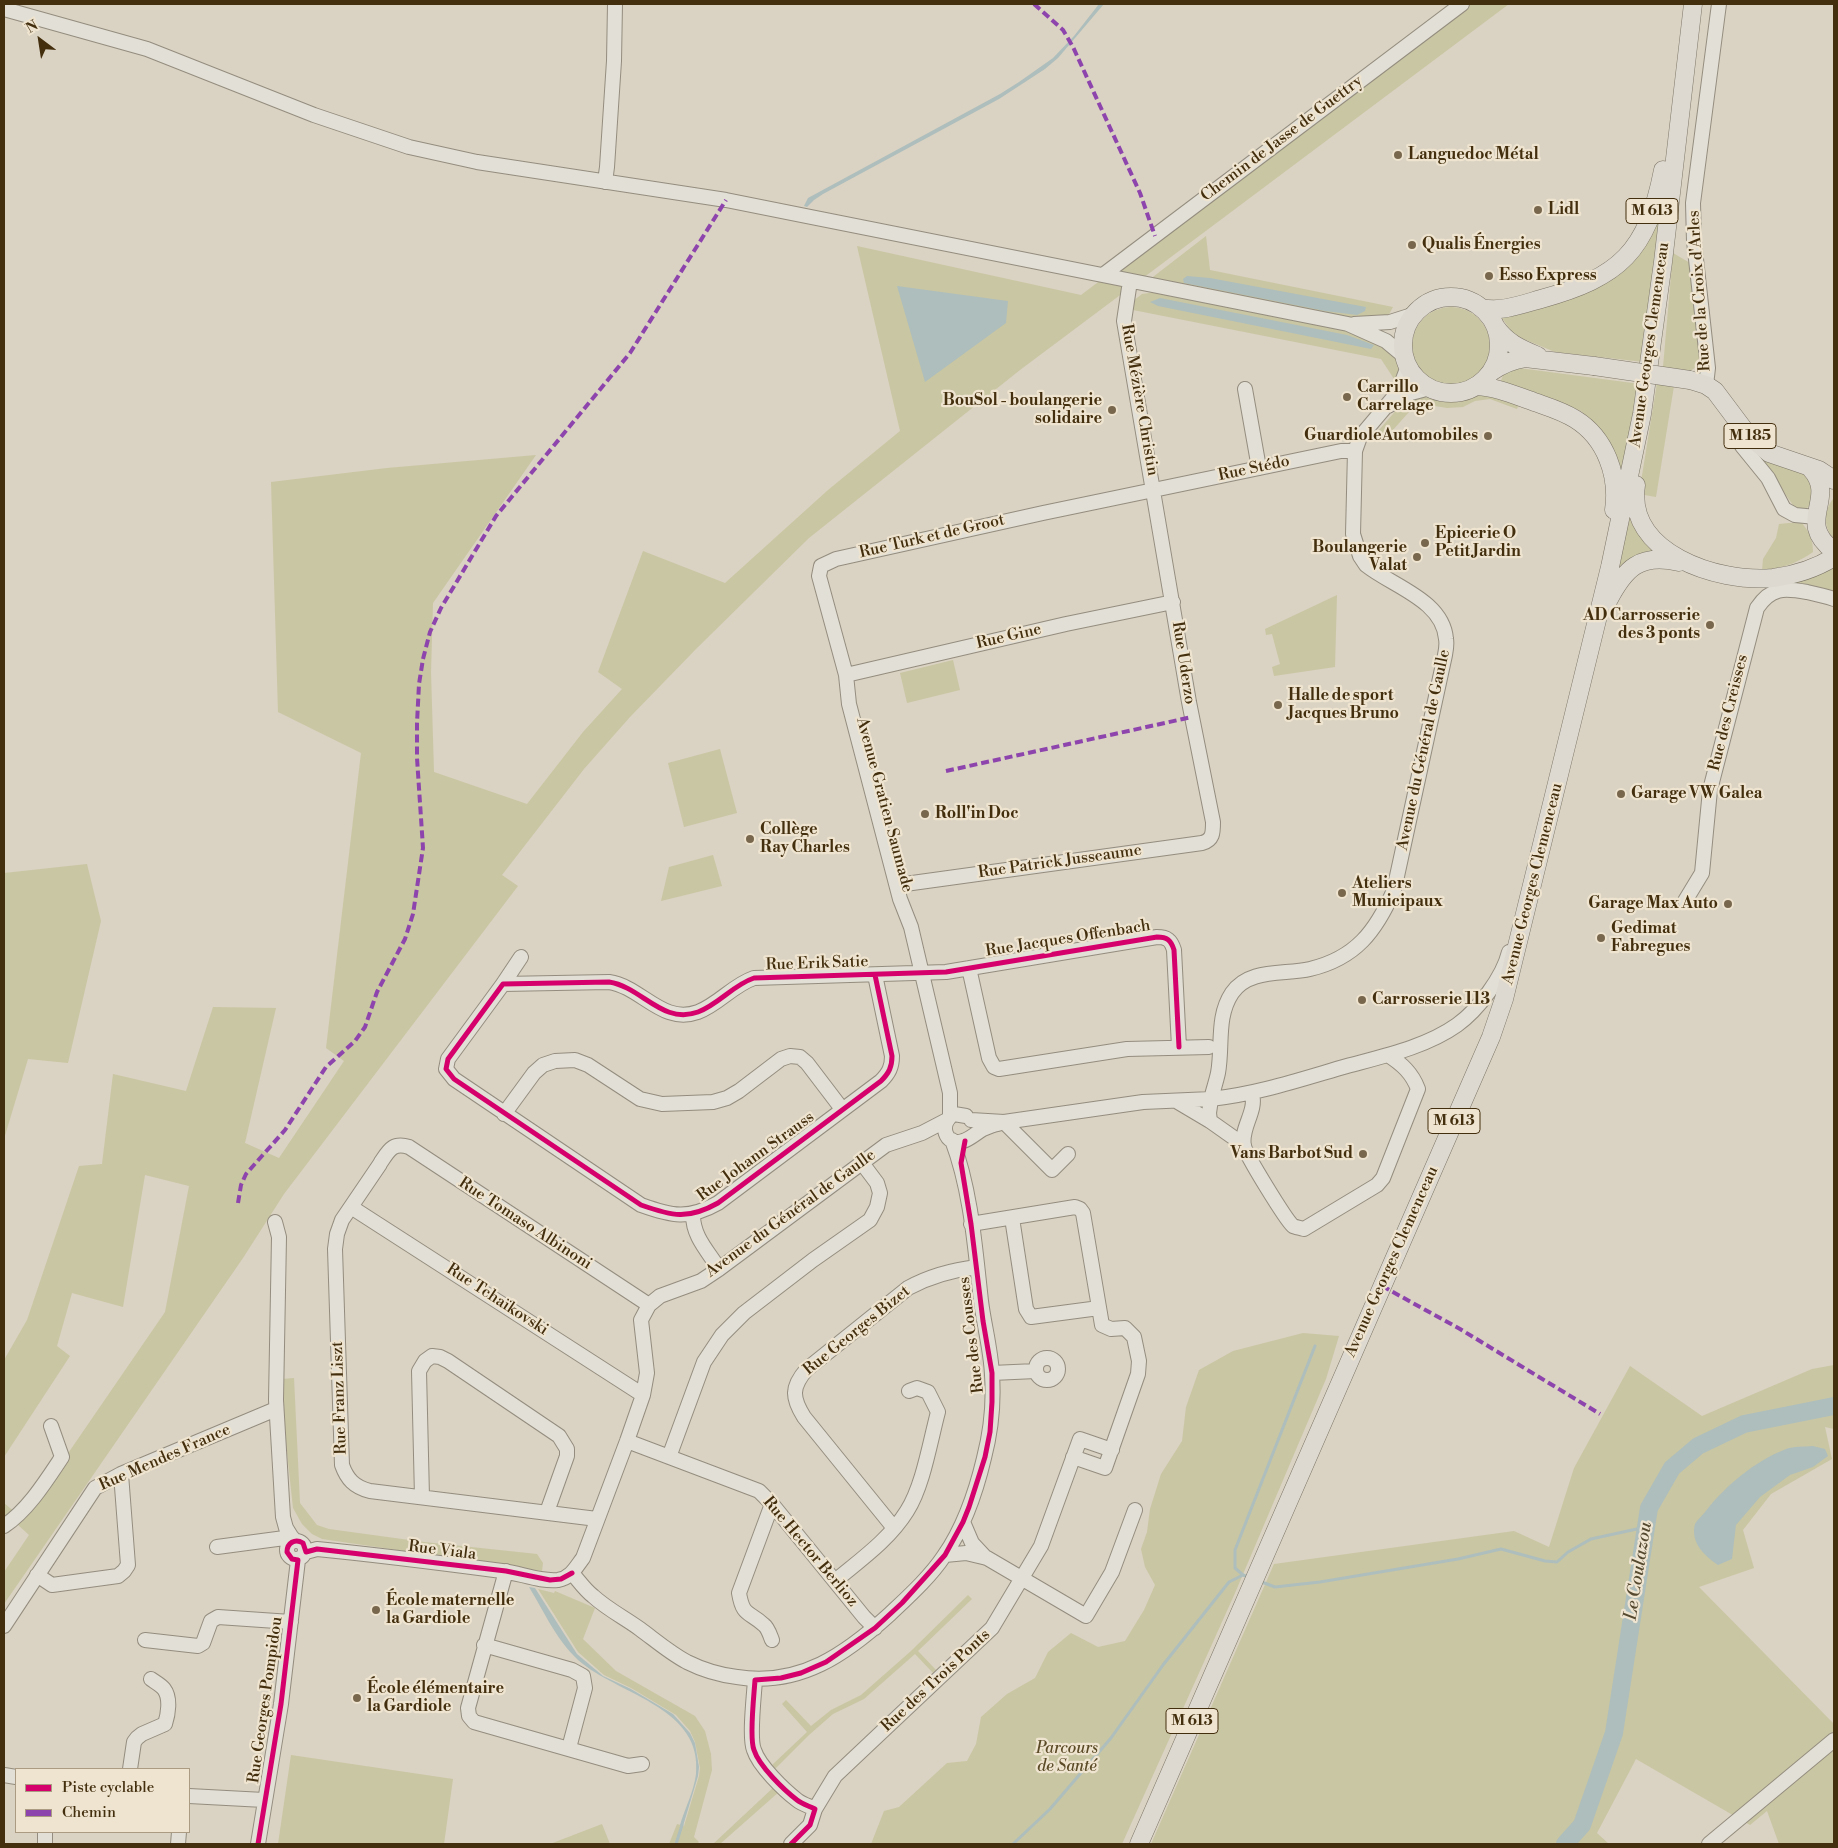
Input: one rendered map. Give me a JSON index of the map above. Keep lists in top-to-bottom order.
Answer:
{
  "streets": {
    "main road": [
      "M 613",
      "Rue de la Croix d'Arles",
      "Avenue Georges Clemenceau",
      "M 185"
    ],
    "street": [
      "Chemin de Jasse de Guettry",
      "Rue Mézière Christin",
      "Rue Stédo",
      "Rue Turk et de Groot",
      "Rue Gine",
      "Rue Uderzo",
      "Rue des Creisses",
      "Avenue du Général de Gaulle",
      "Avenue Gratien Saumade",
      "Rue Patrick Jusseaume",
      "Rue Jacques Offenbach",
      "Rue Erik Satie",
      "Rue Johann Strauss",
      "Rue Tomaso Albinoni",
      "Rue Tchaïkovski",
      "Rue Georges Bizet",
      "Rue des Cousses",
      "Rue Franz Liszt",
      "Rue Mendes France",
      "Rue Viala",
      "Rue Hector Berlioz",
      "Rue des Trois Ponts",
      "Rue Georges Pompidou"
    ]
  },
  "crossings": [
    ["M 613", "Avenue Georges Clemenceau"],
    ["M 613", "Avenue du Général de Gaulle"],
    ["Rue de la Croix d'Arles", "M 185"],
    ["Rue Mézière Christin", "Rue Stédo"],
    ["Rue Mézière Christin", "Rue Turk et de Groot"],
    ["Rue Mézière Christin", "Rue Uderzo"],
    ["Rue Stédo", "Rue Turk et de Groot"],
    ["Rue Stédo", "Rue Uderzo"],
    ["Rue Stédo", "Avenue du Général de Gaulle"],
    ["Rue Turk et de Groot", "Rue Gine"],
    ["Rue Turk et de Groot", "Rue Uderzo"],
    ["Rue Turk et de Groot", "Avenue Gratien Saumade"],
    ["Rue Gine", "Rue Uderzo"],
    ["Rue Gine", "Avenue Gratien Saumade"],
    ["Rue Uderzo", "Rue Patrick Jusseaume"],
    ["Avenue du Général de Gaulle", "Rue Tomaso Albinoni"],
    ["Avenue du Général de Gaulle", "Rue des Cousses"],
    ["Avenue Gratien Saumade", "Rue Patrick Jusseaume"],
    ["Avenue Gratien Saumade", "Rue Jacques Offenbach"],
    ["Avenue Gratien Saumade", "Rue Erik Satie"],
    ["Rue Jacques Offenbach", "Rue Erik Satie"],
    ["Rue Erik Satie", "Rue Johann Strauss"],
    ["Rue Tomaso Albinoni", "Rue Franz Liszt"],
    ["Rue Tchaïkovski", "Rue Franz Liszt"],
    ["Rue Georges Bizet", "Rue des Cousses"],
    ["Rue des Cousses", "Rue Hector Berlioz"],
    ["Rue Viala", "Rue Georges Pompidou"]
  ],
  "water": ["Le Coulazou"],
  "parks": ["Parcours de Santé"],
  "places": [
    "Languedoc Métal",
    "Lidl",
    "Qualis Énergies",
    "Esso Express",
    "Carrillo Carrelage",
    "BouSol - boulangerie solidaire",
    "GuardioleAutomobiles",
    "Epicerie O Petit Jardin",
    "Boulangerie Valat",
    "AD Carrosserie des 3 ponts",
    "Halle de sport Jacques Bruno",
    "Garage VW Galea",
    "Roll'in Doc",
    "Collège Ray Charles",
    "Ateliers Municipaux",
    "Garage Max Auto",
    "Gedimat Fabregues",
    "Carrosserie 113",
    "Vans Barbot Sud",
    "École maternelle la Gardiole",
    "École élémentaire la Gardiole"
  ],
  "legend": ["Piste cyclable", "Chemin"],
  "north": "top left"
}
